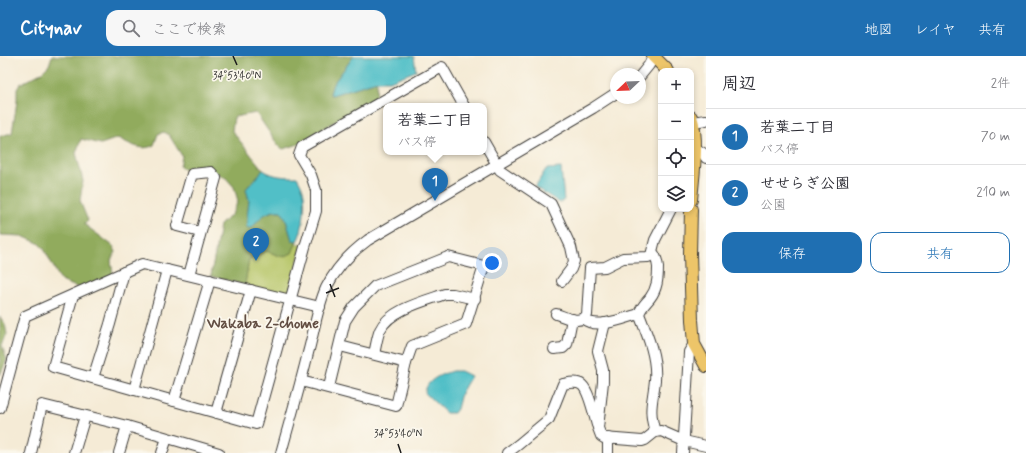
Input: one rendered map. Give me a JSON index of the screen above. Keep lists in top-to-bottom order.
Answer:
{
  "districts": ["Wakaba 2-chome"],
  "north": "bottom left",
  "page": {
    "header": "Citynav",
    "search": "ここで検索",
    "nav": ["地図", "レイヤ", "共有"],
    "heading": ["周辺", "2件"],
    "map_buttons": ["+", "−"],
    "popup": ["若葉二丁目", "バス停"],
    "list": [
      {
        "mark": "1",
        "name": "若葉二丁目",
        "note": "バス停",
        "value": "70 m"
      },
      {
        "mark": "2",
        "name": "せせらぎ公園",
        "note": "公園",
        "value": "210 m"
      }
    ],
    "pins": ["1", "2"],
    "buttons": ["保存", "共有"]
  },
  "coordinates": ["34°53'40\"N"]
}
